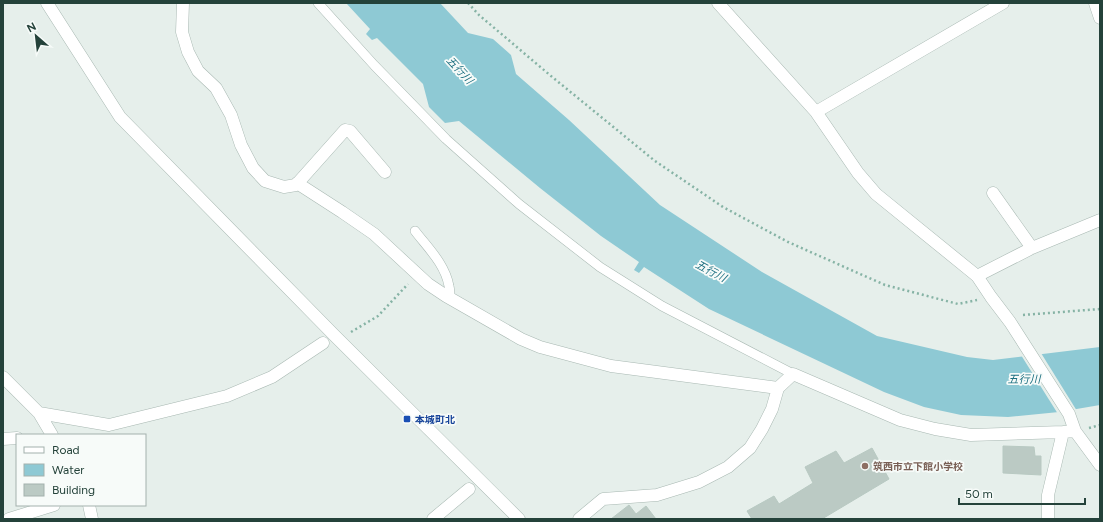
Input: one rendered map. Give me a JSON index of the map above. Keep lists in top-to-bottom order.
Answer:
{
  "water": ["五行川"],
  "places": {
    "transit": ["本城町北"],
    "other": ["筑西市立下館小学校"]
  },
  "legend": ["Road", "Water", "Building"],
  "scale_bar": "50 m",
  "north": "top left"
}
